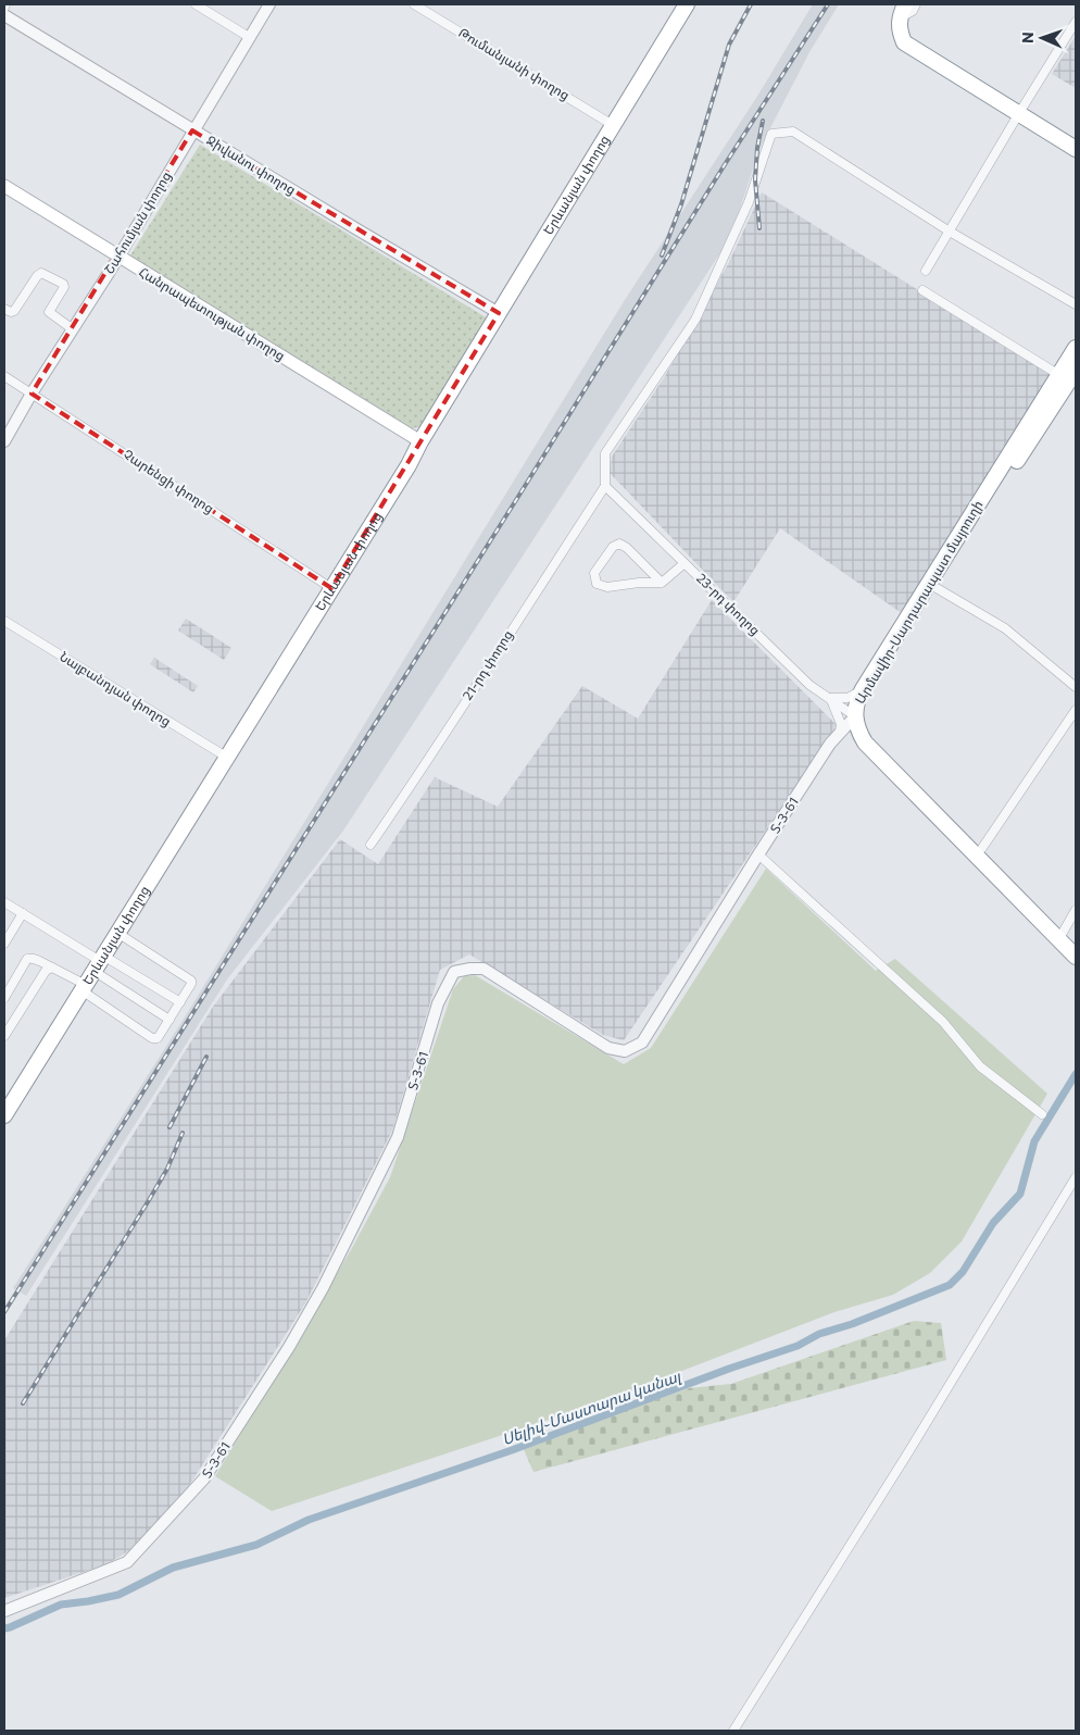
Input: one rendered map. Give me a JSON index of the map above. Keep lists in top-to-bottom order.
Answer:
{
  "streets": {
    "highway": ["Երևանյան փողոց", "Արմավիր-Սարդարապատ մայրուղի"],
    "main road": ["Հանրապետության փողոց"],
    "street": [
      "Թումանյանի փողոց",
      "Ջիվանու փողոց",
      "Շահումյան փողոց",
      "Չարենցի փողոց",
      "23-րդ փողոց",
      "21-րդ փողոց",
      "Նալբանդյան փողոց",
      "Տ-3-61"
    ]
  },
  "crossings": [
    ["Թումանյանի փողոց", "Երևանյան փողոց"],
    ["Ջիվանու փողոց", "Երևանյան փողոց"],
    ["Ջիվանու փողոց", "Շահումյան փողոց"],
    ["Երևանյան փողոց", "Հանրապետության փողոց"],
    ["Երևանյան փողոց", "Չարենցի փողոց"],
    ["Երևանյան փողոց", "Նալբանդյան փողոց"],
    ["Շահումյան փողոց", "Հանրապետության փողոց"],
    ["Շահումյան փողոց", "Չարենցի փողոց"],
    ["Արմավիր-Սարդարապատ մայրուղի", "23-րդ փողոց"],
    ["Արմավիր-Սարդարապատ մայրուղի", "Տ-3-61"],
    ["23-րդ փողոց", "21-րդ փողոց"],
    ["23-րդ փողոց", "Տ-3-61"]
  ],
  "water": ["Սելիվ֊Մաստարա կանալ"],
  "north": "left"
}
